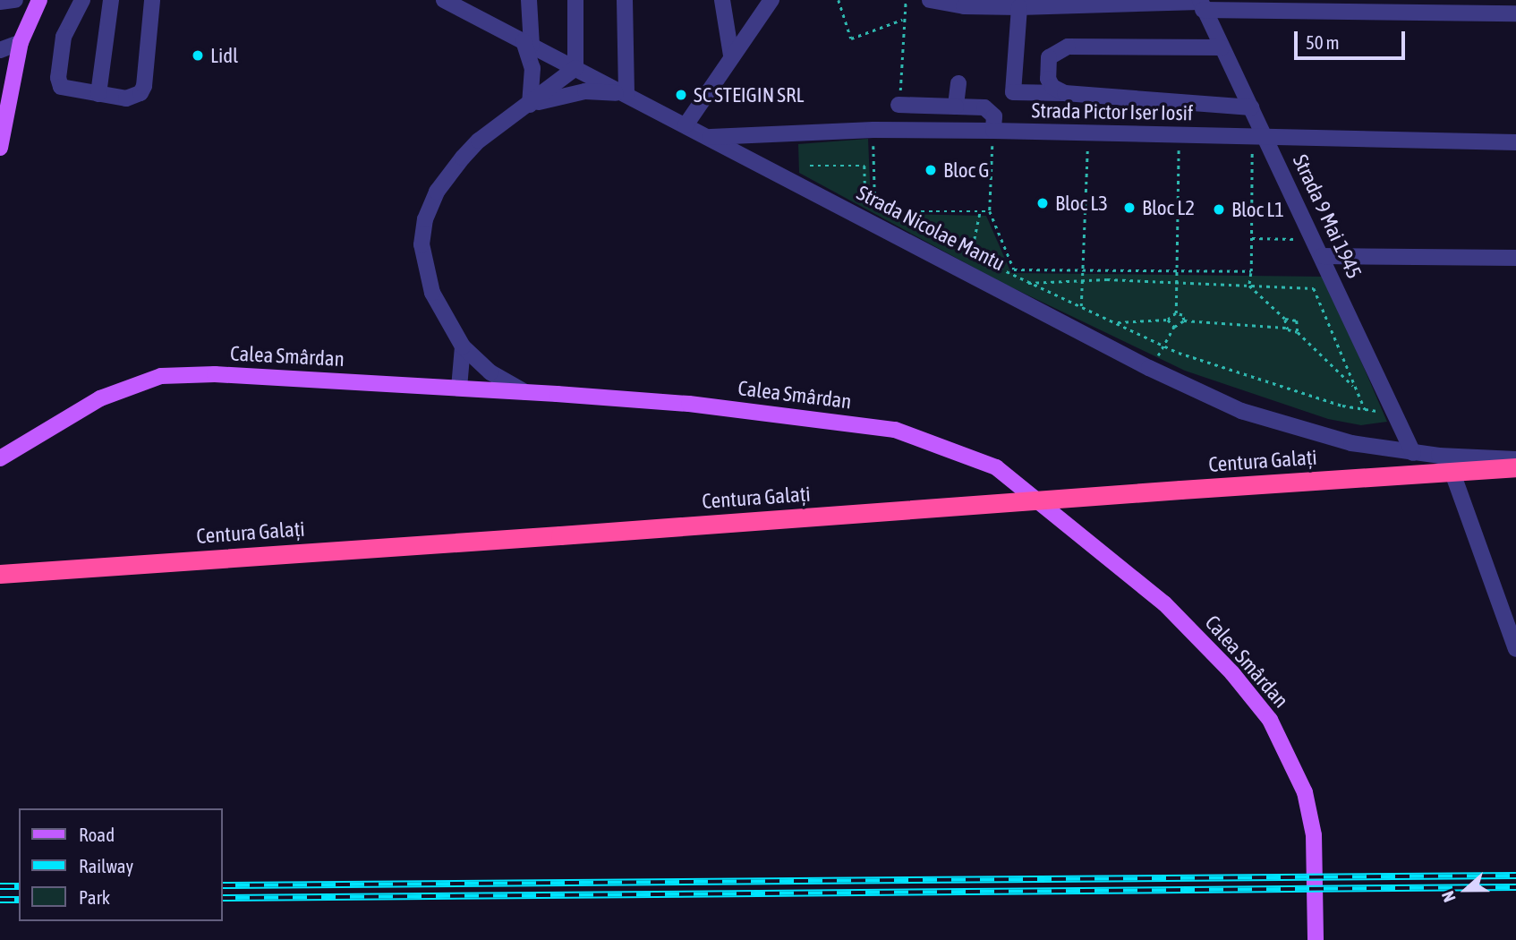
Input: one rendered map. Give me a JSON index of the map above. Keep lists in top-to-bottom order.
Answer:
{
  "streets": {
    "highway": ["Centura Galați"],
    "main road": ["Calea Smârdan"],
    "street": ["Strada Pictor Iser Iosif", "Strada 9 Mai 1945", "Strada Nicolae Mantu"]
  },
  "crossings": [
    ["Strada Pictor Iser Iosif", "Strada 9 Mai 1945"],
    ["Strada Pictor Iser Iosif", "Strada Nicolae Mantu"],
    ["Strada 9 Mai 1945", "Strada Nicolae Mantu"]
  ],
  "places": [
    "Lidl",
    "SC STEIGIN SRL",
    "Bloc G",
    "Bloc L3",
    "Bloc L2",
    "Bloc L1"
  ],
  "legend": ["Road", "Railway", "Park"],
  "scale_bar": "50 m",
  "north": "left"
}
